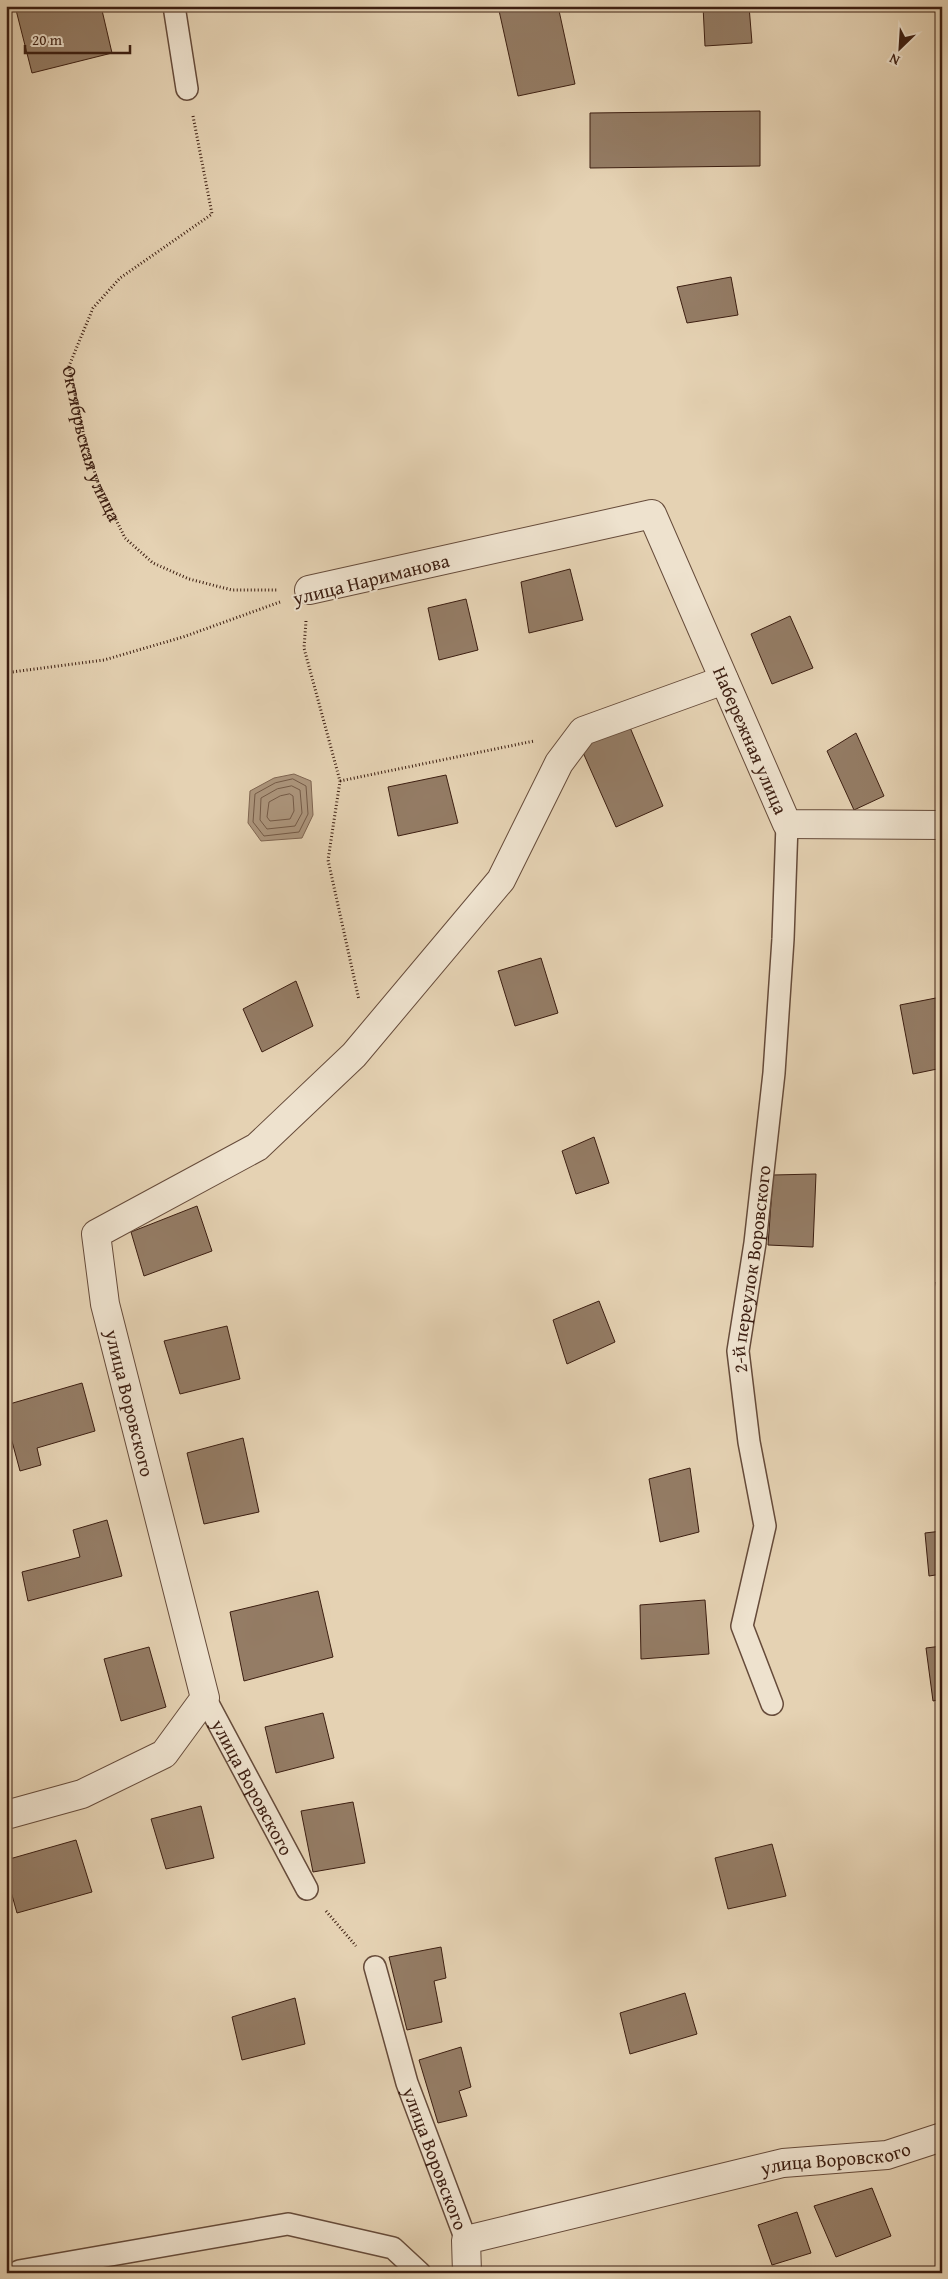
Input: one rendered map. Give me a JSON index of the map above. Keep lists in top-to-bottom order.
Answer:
{
  "streets": {
    "street": ["улица Нариманова", "Набережная улица", "улица Воровского"],
    "lane": ["2-й переулок Воровского"],
    "path": ["Октябрьская улица"]
  },
  "crossings": [
    ["Октябрьская улица", "улица Нариманова"],
    ["улица Нариманова", "Набережная улица"],
    ["Набережная улица", "2-й переулок Воровского"]
  ],
  "scale_bar": "20 m",
  "north": "bottom left"
}
